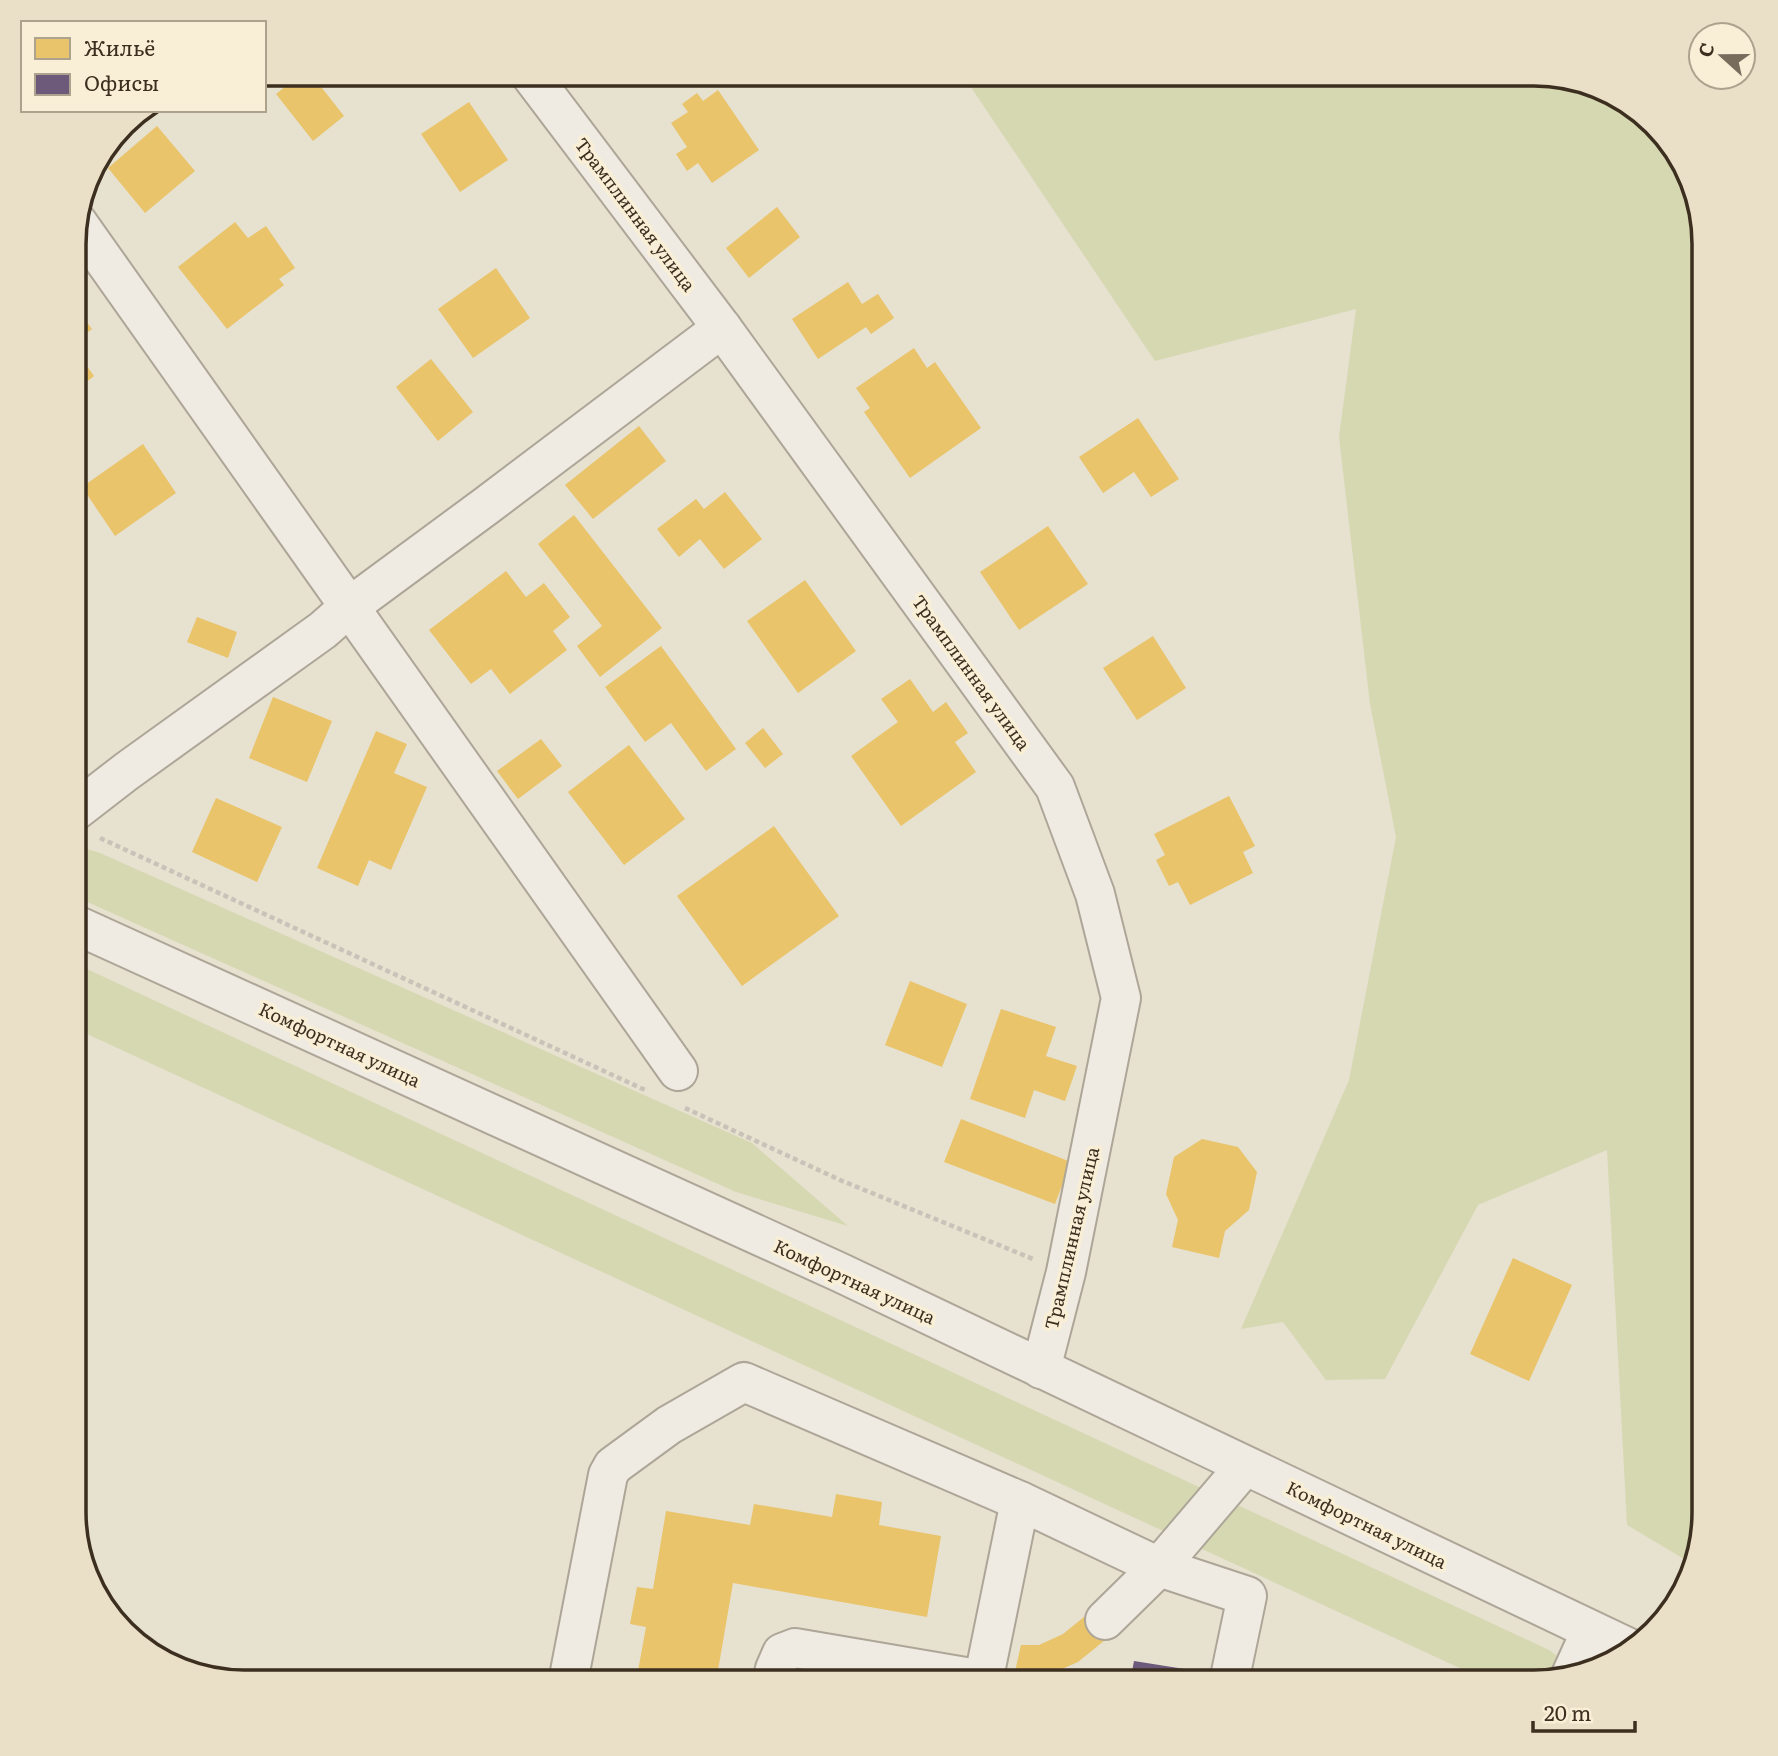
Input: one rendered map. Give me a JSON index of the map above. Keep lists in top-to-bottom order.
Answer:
{
  "streets": {
    "street": ["Трамплинная улица", "Комфортная улица"]
  },
  "crossings": [
    ["Трамплинная улица", "Комфортная улица"]
  ],
  "legend": ["Жильё", "Офисы"],
  "scale_bar": "20 m",
  "north": "left"
}
